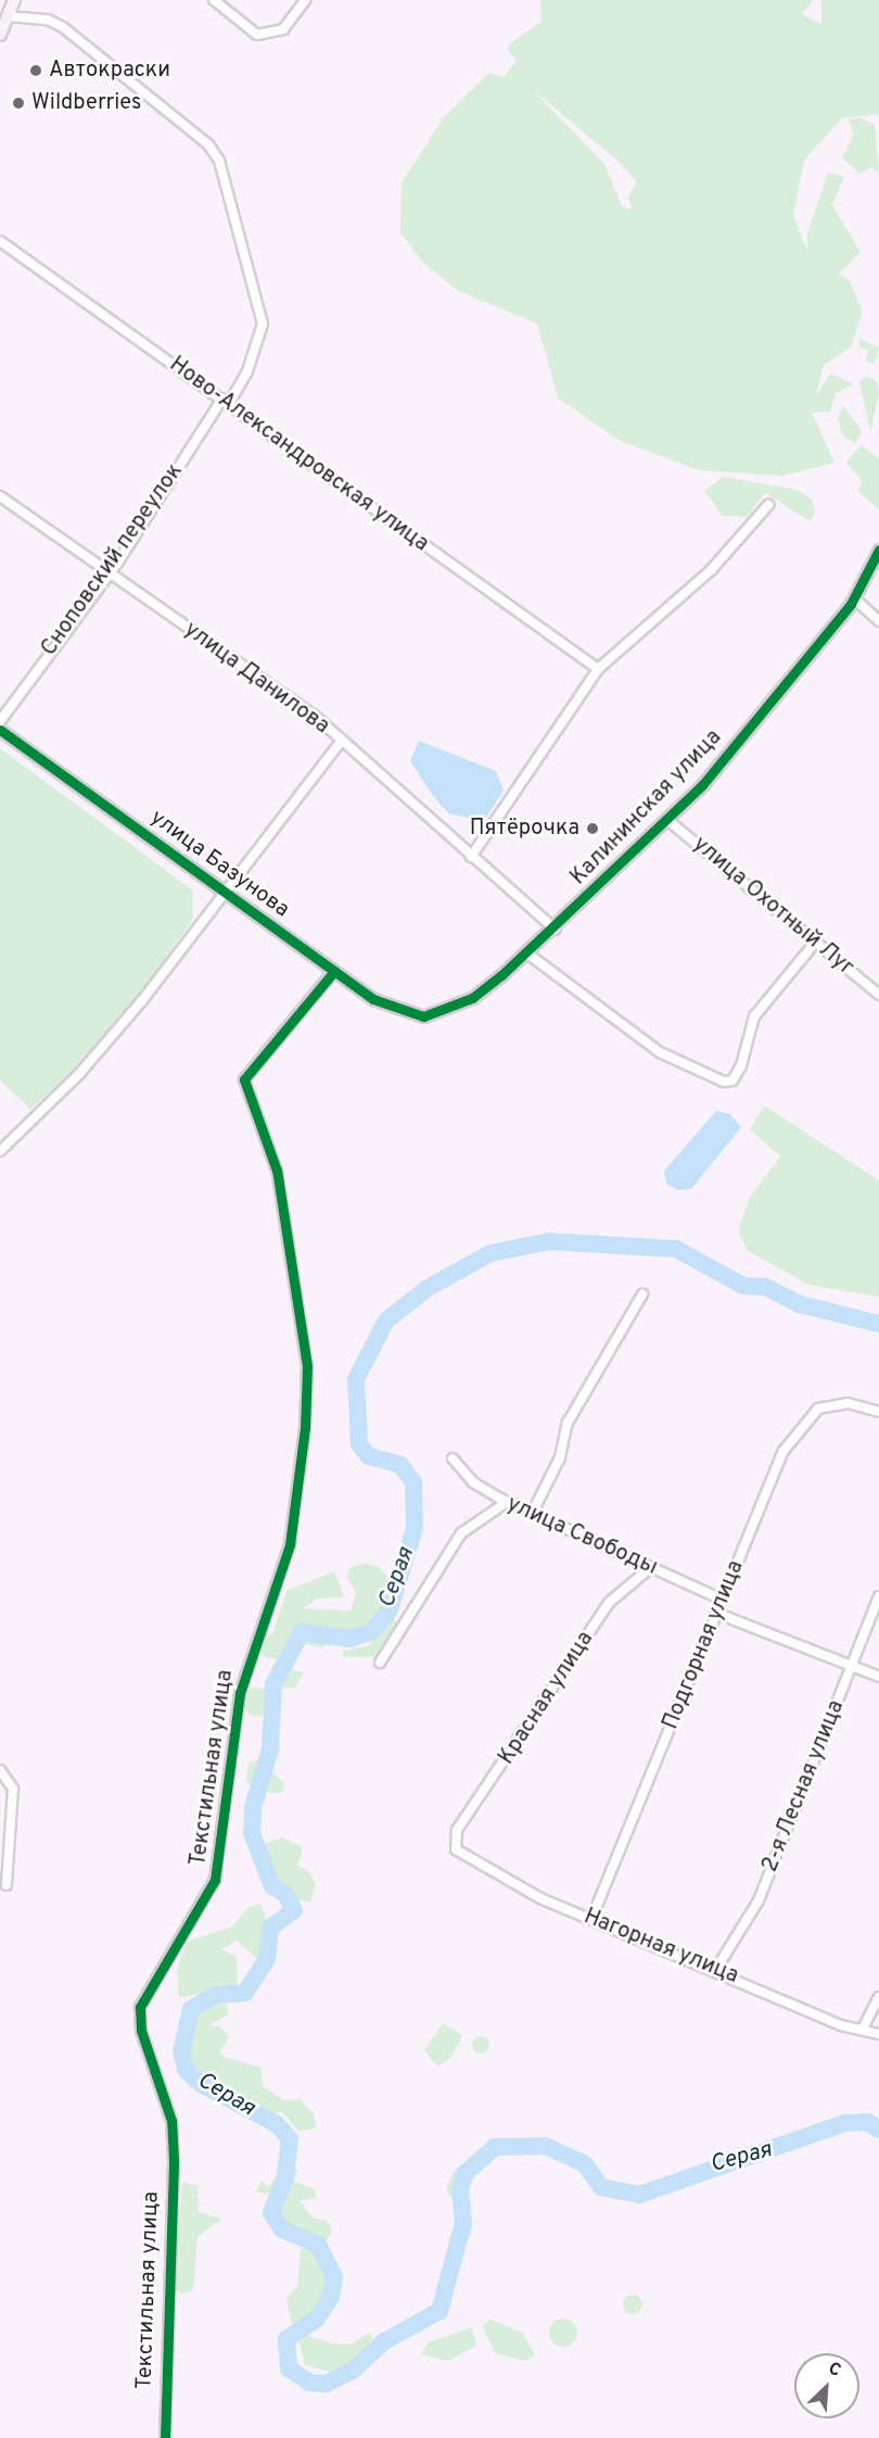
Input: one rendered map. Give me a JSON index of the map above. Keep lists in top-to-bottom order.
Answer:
{
  "streets": {
    "street": [
      "Ново-Александровская улица",
      "Сноповский переулок",
      "улица Данилова",
      "Калининская улица",
      "улица Базунова",
      "улица Охотный Луг",
      "улица Свободы",
      "Подгорная улица",
      "Красная улица",
      "Текстильная улица",
      "2-я Лесная улица",
      "Нагорная улица"
    ]
  },
  "crossings": [
    ["Ново-Александровская улица", "Сноповский переулок"],
    ["Сноповский переулок", "улица Данилова"],
    ["улица Данилова", "Калининская улица"],
    ["Калининская улица", "улица Базунова"],
    ["Калининская улица", "улица Охотный Луг"],
    ["улица Базунова", "Текстильная улица"],
    ["улица Свободы", "Подгорная улица"],
    ["улица Свободы", "Красная улица"],
    ["Подгорная улица", "Нагорная улица"],
    ["Красная улица", "Нагорная улица"],
    ["2-я Лесная улица", "Нагорная улица"]
  ],
  "water": ["Серая"],
  "places": ["Автокраски", "Wildberries", "Пятёрочка"],
  "north": "top right"
}
